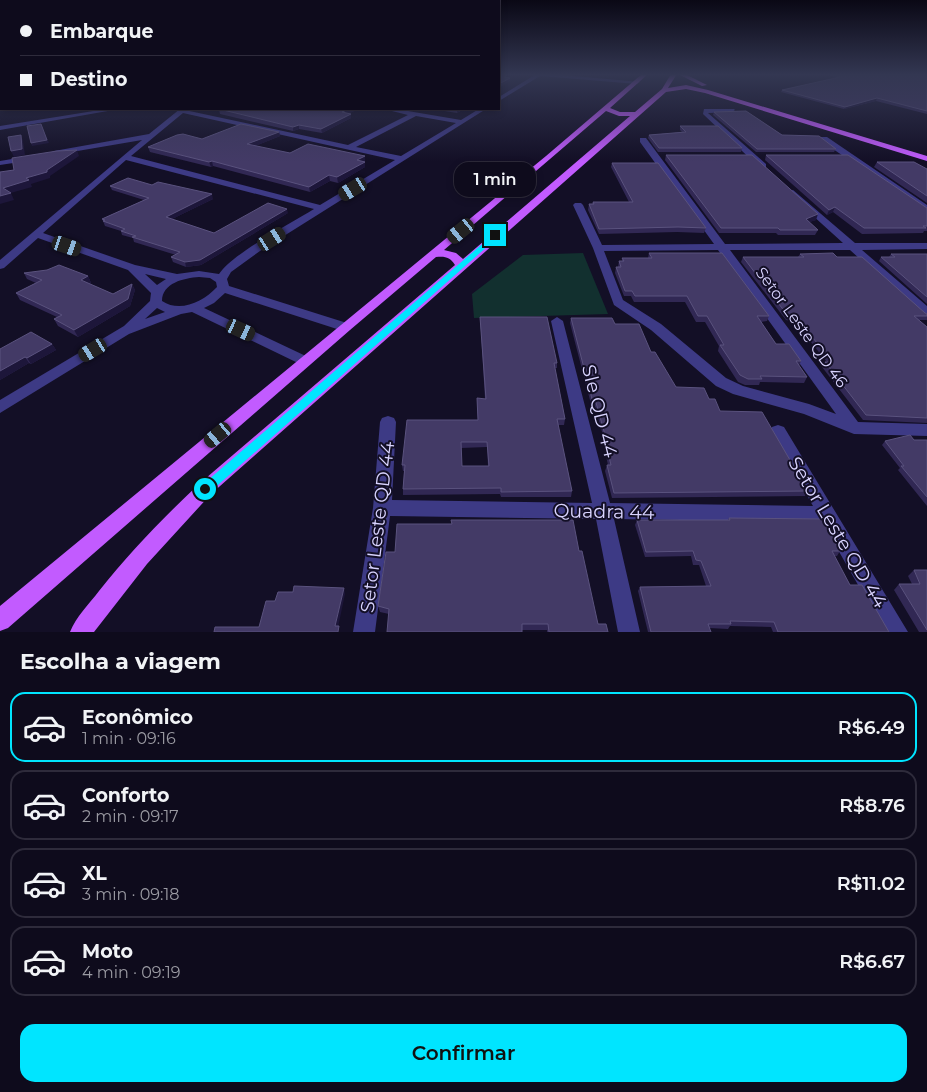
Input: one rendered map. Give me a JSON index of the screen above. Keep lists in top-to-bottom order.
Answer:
{
  "streets": {
    "street": [
      "Setor Leste QD 46",
      "Sle QD 44",
      "Quadra 44",
      "Setor Leste QD 44"
    ]
  },
  "crossings": [
    ["Sle QD 44", "Quadra 44"],
    ["Quadra 44", "Setor Leste QD 44"]
  ],
  "page": {
    "banner": ["Embarque", "Destino"],
    "bubble": "1 min",
    "heading": "Escolha a viagem",
    "list": [
      {
        "name": "Econômico",
        "note": "1 min · 09:16",
        "value": "R$6.49"
      },
      {
        "name": "Conforto",
        "note": "2 min · 09:17",
        "value": "R$8.76"
      },
      {
        "name": "XL",
        "note": "3 min · 09:18",
        "value": "R$11.02"
      },
      {
        "name": "Moto",
        "note": "4 min · 09:19",
        "value": "R$6.67"
      }
    ],
    "buttons": "Confirmar"
  }
}
